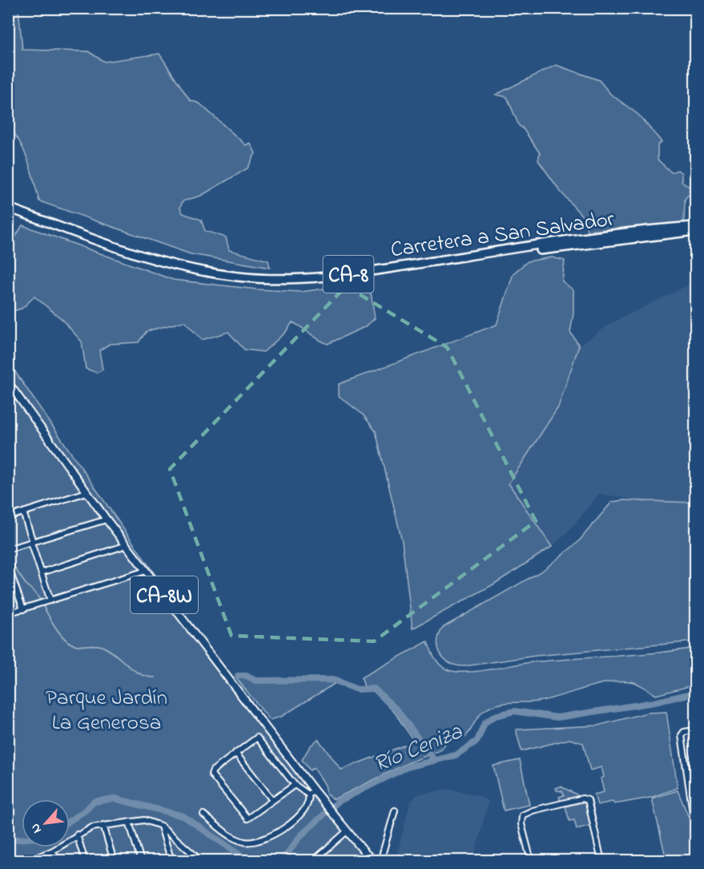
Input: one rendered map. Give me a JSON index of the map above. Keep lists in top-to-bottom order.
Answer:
{
  "streets": {
    "highway": ["Carretera a San Salvador", "CA-8"],
    "main road": ["CA-8W"]
  },
  "water": ["Río Ceniza"],
  "parks": ["Parque Jardín La Generosa"],
  "north": "bottom left"
}
